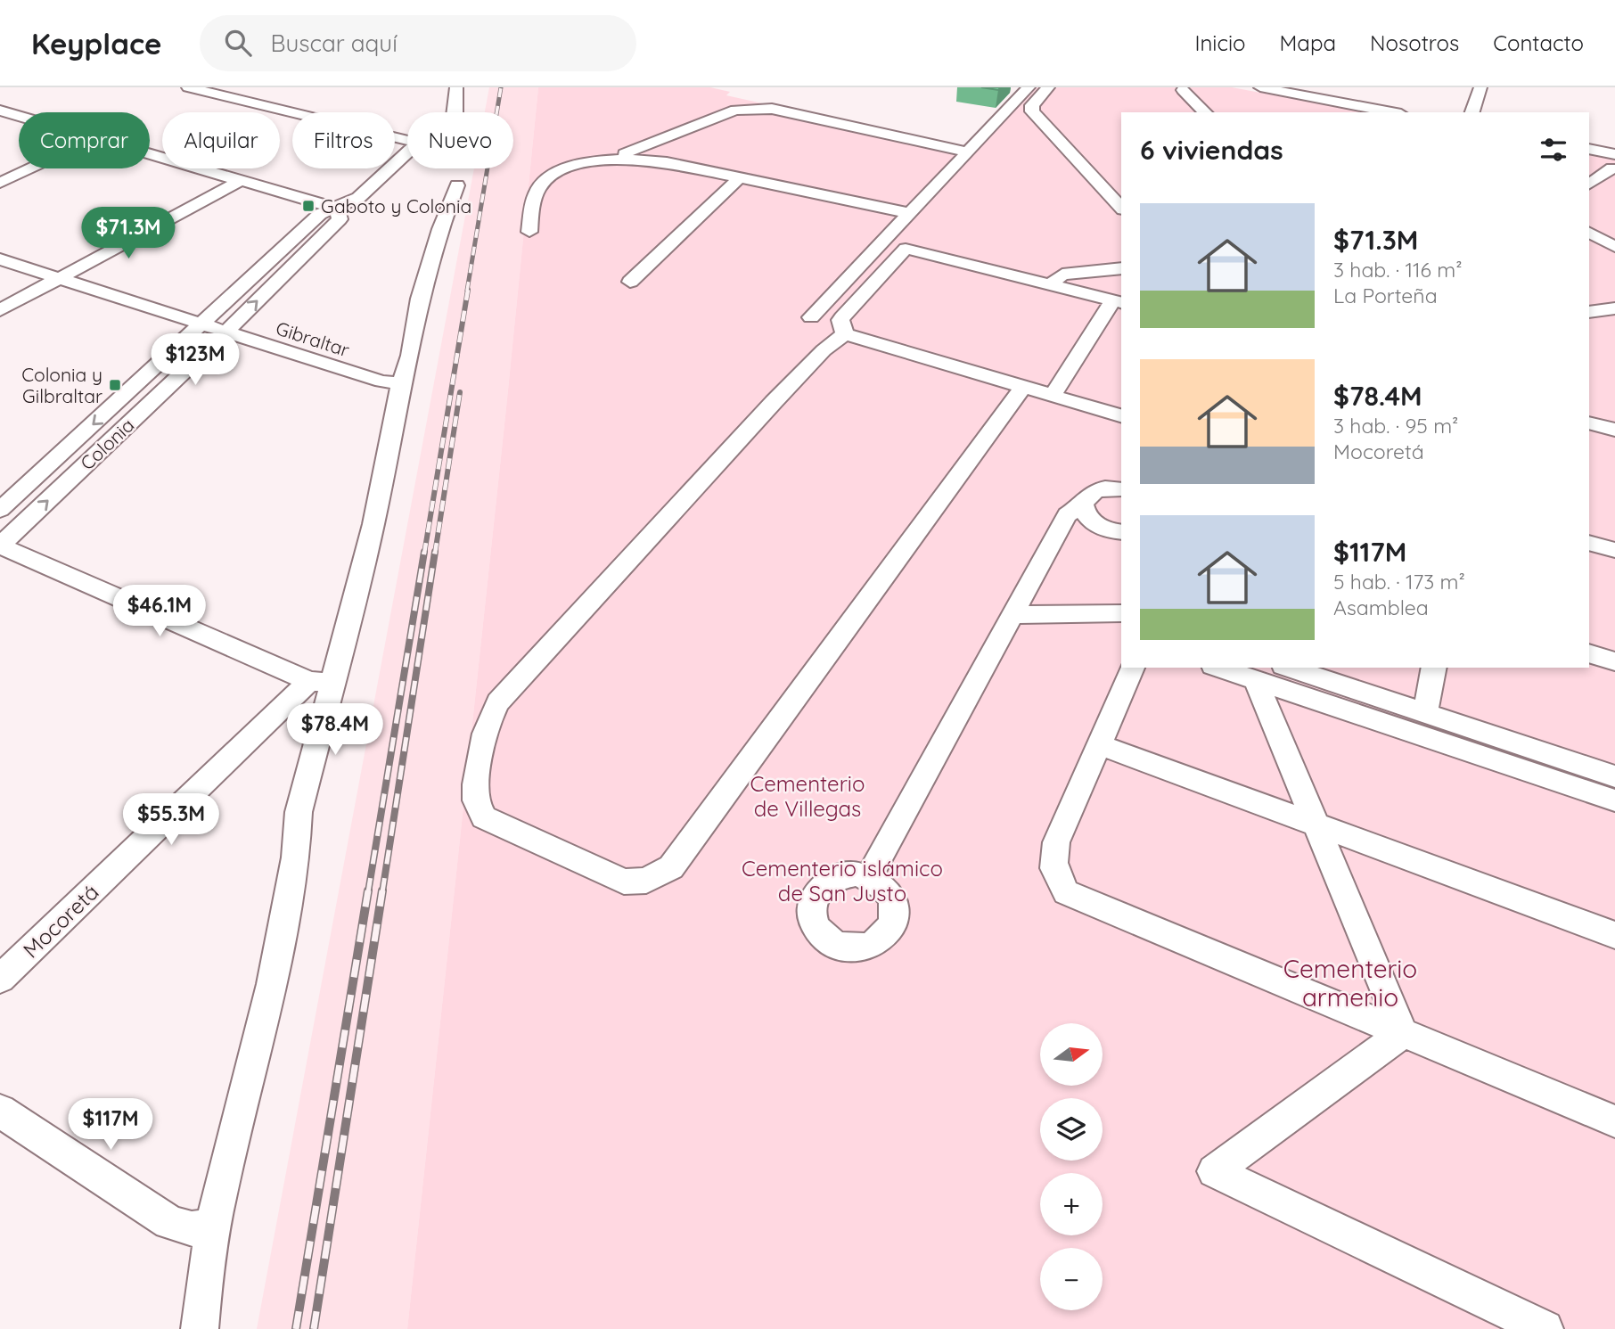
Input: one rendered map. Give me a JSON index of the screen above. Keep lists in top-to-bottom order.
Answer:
{
  "streets": {
    "street": ["Gibraltar", "Colonia", "Mocoretá"]
  },
  "crossings": [
    ["Gibraltar", "Colonia"]
  ],
  "parks": ["Cementerio de Villegas", "Cementerio islámico de San Justo", "Cementerio armenio"],
  "places": {
    "transit": ["Gaboto y Colonia", "Colonia y Gilbraltar"]
  },
  "north": "right",
  "page": {
    "header": "Keyplace",
    "search": "Buscar aquí",
    "nav": [
      "Inicio",
      "Mapa",
      "Nosotros",
      "Contacto"
    ],
    "chip": [
      "Comprar",
      "Alquilar",
      "Filtros",
      "Nuevo"
    ],
    "heading": "6 viviendas",
    "list": [
      {
        "name": "$71.3M",
        "note": "3 hab. · 116 m² · La Porteña"
      },
      {
        "name": "$78.4M",
        "note": "3 hab. · 95 m² · Mocoretá"
      },
      {
        "name": "$117M",
        "note": "5 hab. · 173 m² · Asamblea"
      }
    ],
    "price": [
      "$71.3M",
      "$123M",
      "$46.1M",
      "$78.4M",
      "$55.3M",
      "$117M"
    ],
    "map_buttons": ["+", "−"]
  }
}
